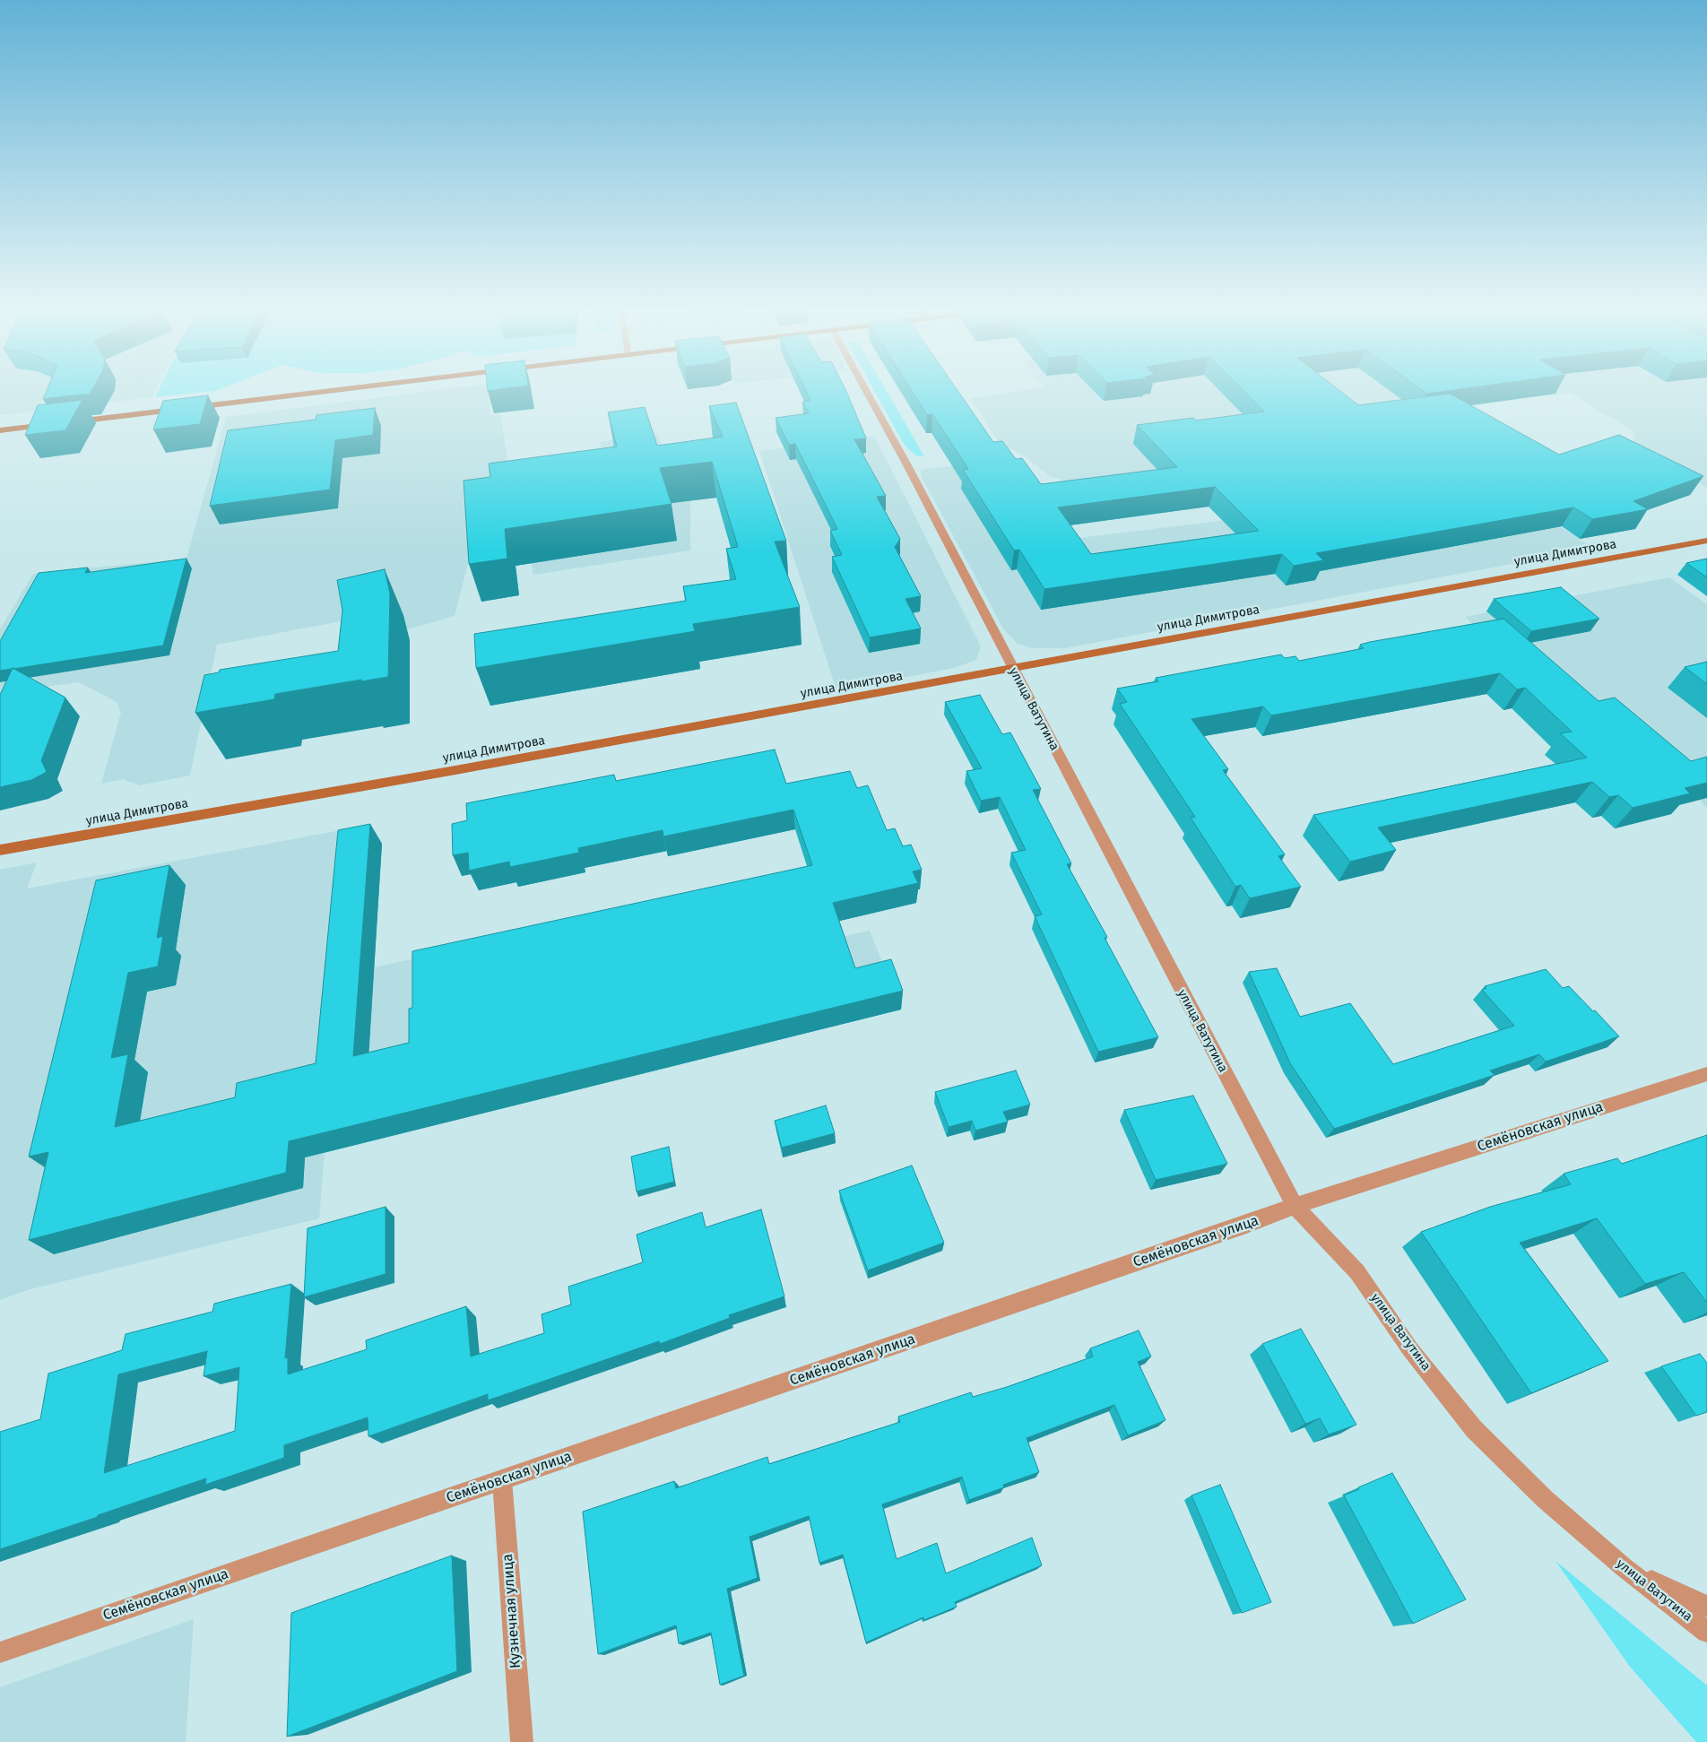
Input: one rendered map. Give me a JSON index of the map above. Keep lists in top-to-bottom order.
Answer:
{
  "streets": {
    "main road": ["улица Димитрова"],
    "street": ["улица Ватутина", "Семёновская улица", "Кузнечная улица"]
  },
  "crossings": [
    ["улица Димитрова", "улица Ватутина"],
    ["улица Ватутина", "Семёновская улица"],
    ["Семёновская улица", "Кузнечная улица"]
  ]
}
